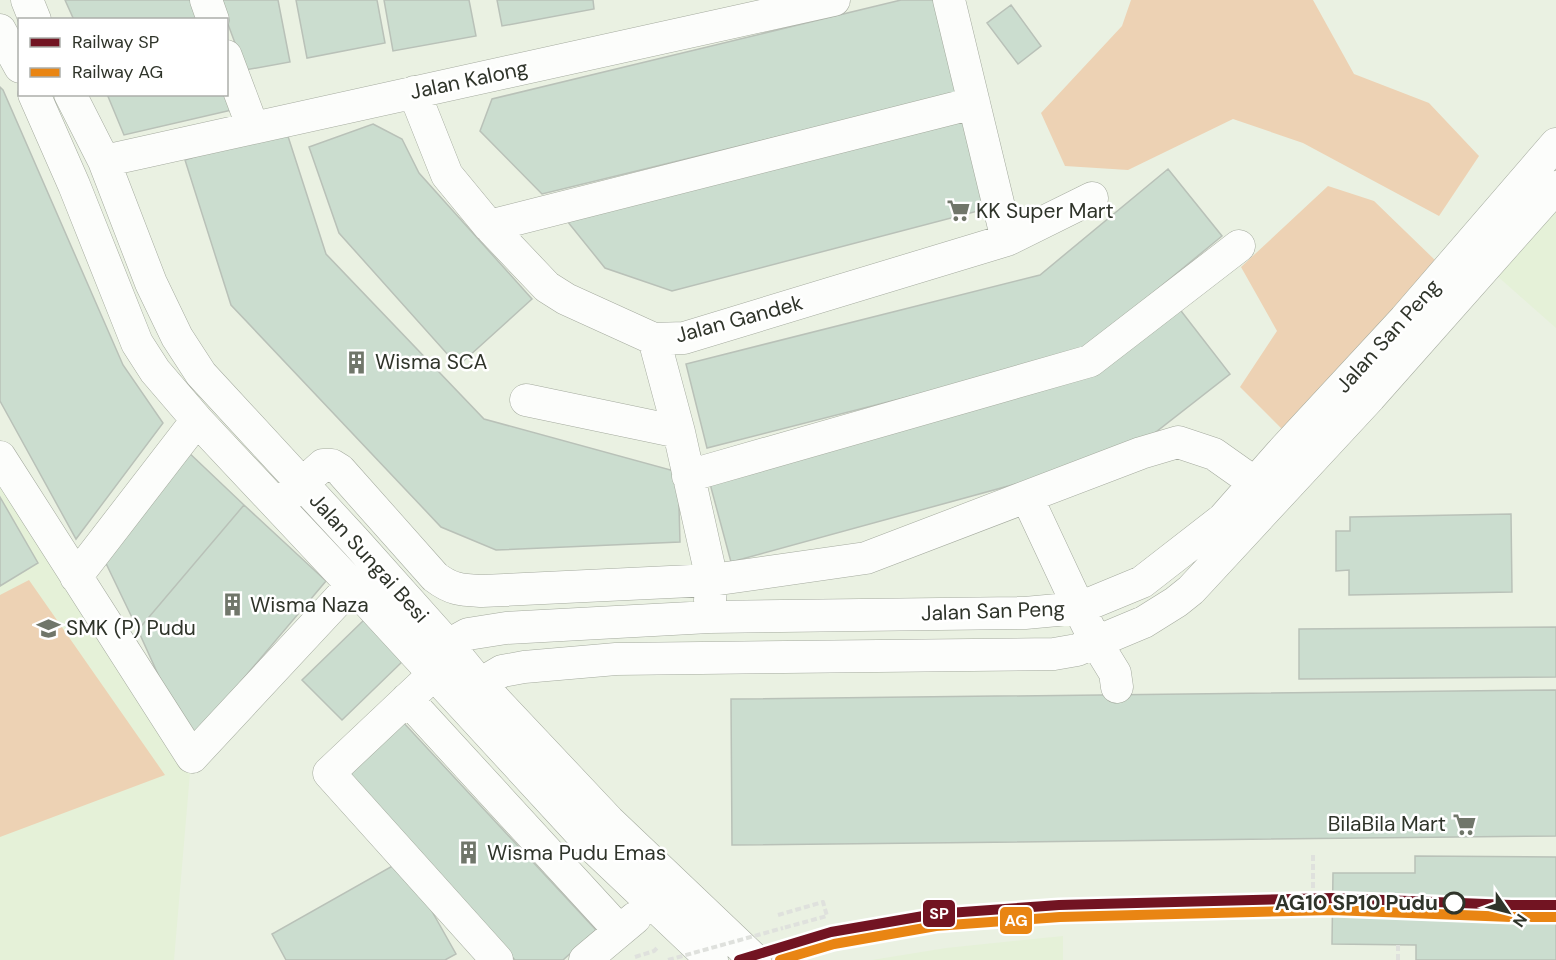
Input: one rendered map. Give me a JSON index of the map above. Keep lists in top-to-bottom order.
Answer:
{
  "streets": {
    "street": [
      "Jalan Kalong",
      "Jalan Gandek",
      "Jalan San Peng",
      "Jalan Sungai Besi"
    ]
  },
  "crossings": [
    ["Jalan Kalong", "Jalan Gandek"],
    ["Jalan Kalong", "Jalan Sungai Besi"],
    ["Jalan San Peng", "Jalan Sungai Besi"]
  ],
  "places": {
    "supermarket": ["KK Super Mart", "BilaBila Mart"],
    "building": ["Wisma SCA", "Wisma Naza", "Wisma Pudu Emas"],
    "school or university": ["SMK (P) Pudu"],
    "other": ["AG10 SP10 Pudu"]
  },
  "lines": ["rail line SP", "rail line AG"],
  "legend": ["Railway SP", "Railway AG"],
  "north": "bottom right"
}
